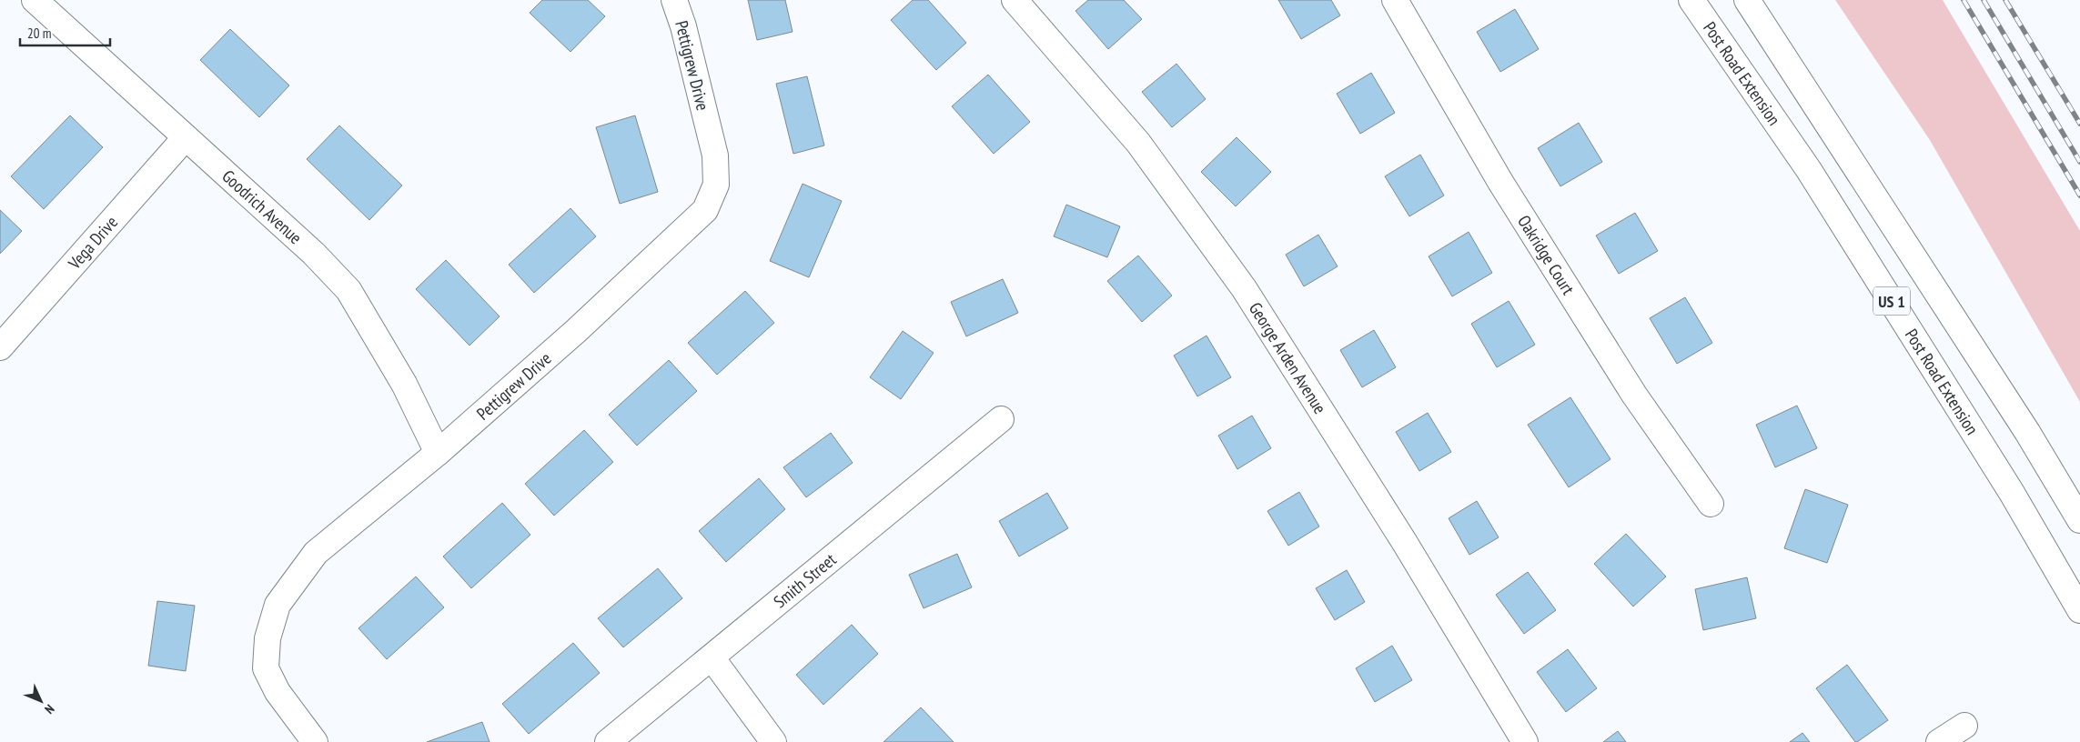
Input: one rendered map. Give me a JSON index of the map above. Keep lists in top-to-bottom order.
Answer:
{
  "streets": {
    "street": [
      "Pettigrew Drive",
      "Post Road Extension",
      "Goodrich Avenue",
      "Vega Drive",
      "Oakridge Court",
      "US 1",
      "George Arden Avenue",
      "Smith Street"
    ]
  },
  "crossings": [
    ["Pettigrew Drive", "Goodrich Avenue"],
    ["Goodrich Avenue", "Vega Drive"]
  ],
  "scale_bar": "20 m",
  "north": "bottom right"
}
